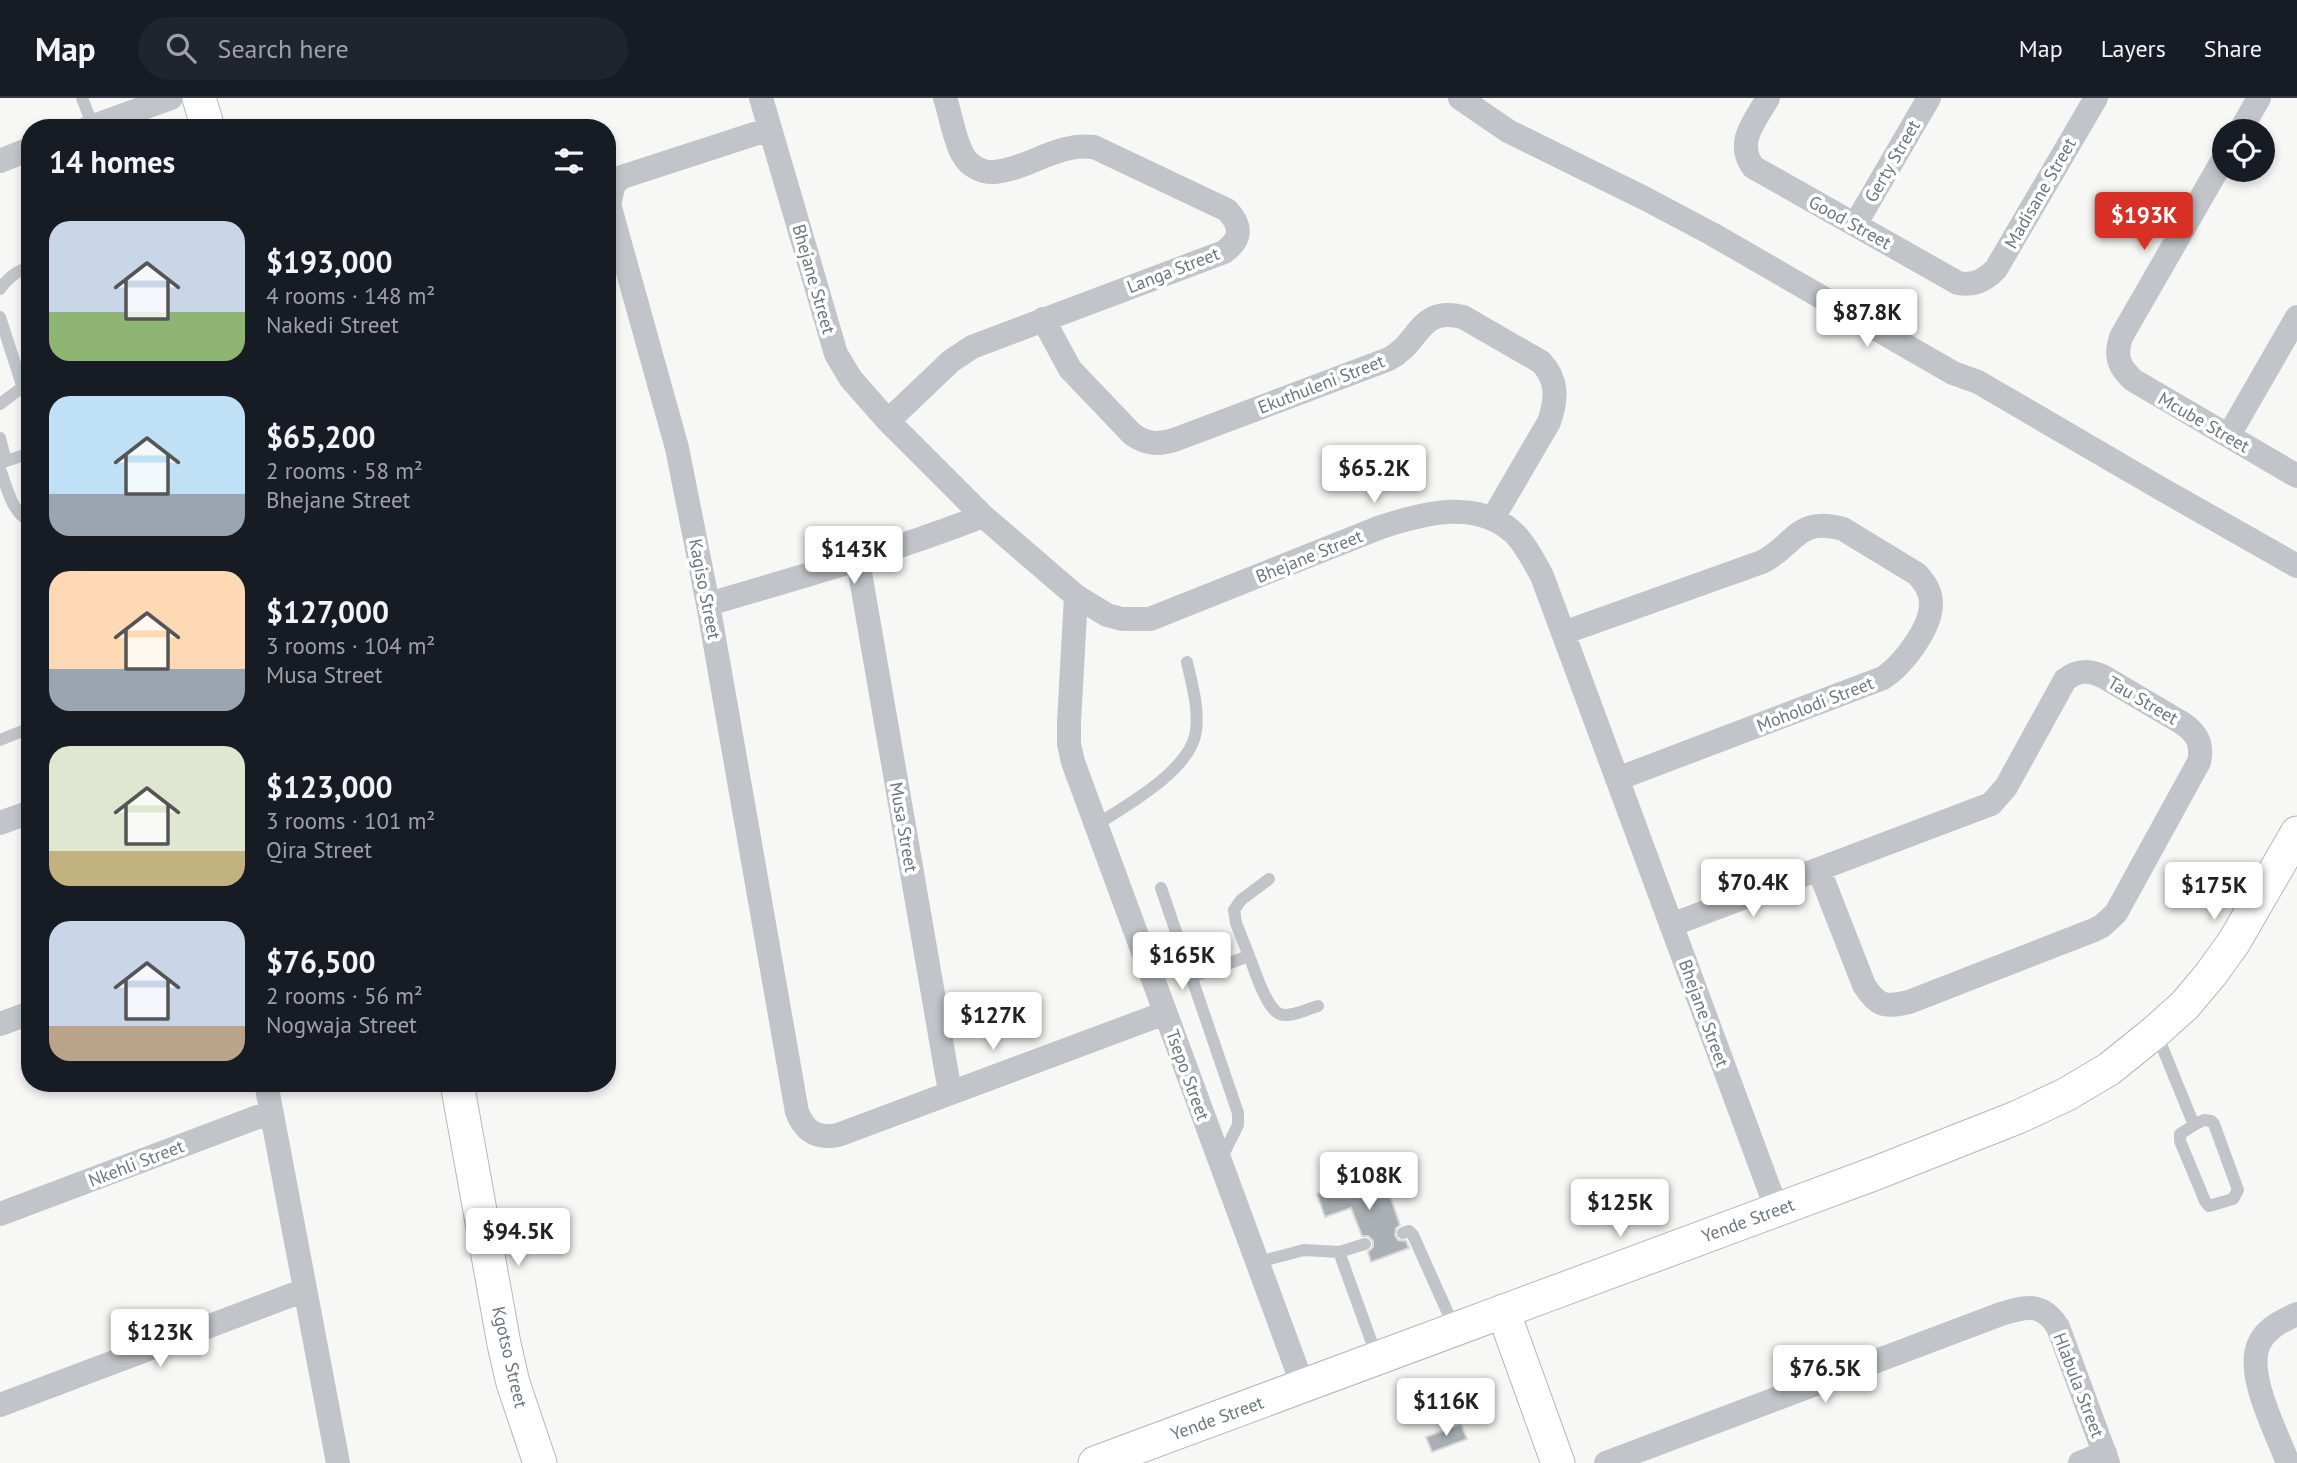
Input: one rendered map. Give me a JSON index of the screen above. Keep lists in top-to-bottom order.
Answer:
{
  "streets": {
    "street": [
      "Gerty Street",
      "Madisane Street",
      "Good Street",
      "Langa Street",
      "Bhejane Street",
      "Ekuthuleni Street",
      "Mcube Street",
      "Kagiso Street",
      "Tau Street",
      "Moholodi Street",
      "Musa Street",
      "Tsepo Street",
      "Nkehli Street",
      "Yende Street",
      "Kgotso Street",
      "Hlabula Street"
    ]
  },
  "crossings": [
    ["Gerty Street", "Good Street"],
    ["Madisane Street", "Good Street"],
    ["Langa Street", "Bhejane Street"],
    ["Langa Street", "Ekuthuleni Street"],
    ["Bhejane Street", "Ekuthuleni Street"],
    ["Bhejane Street", "Kagiso Street"],
    ["Bhejane Street", "Tau Street"],
    ["Bhejane Street", "Moholodi Street"],
    ["Bhejane Street", "Tsepo Street"],
    ["Bhejane Street", "Yende Street"],
    ["Kagiso Street", "Musa Street"],
    ["Tsepo Street", "Yende Street"]
  ],
  "page": {
    "header": "Map",
    "search": "Search here",
    "nav": ["Map", "Layers", "Share"],
    "heading": "14 homes",
    "price": [
      "$193K",
      "$87.8K",
      "$65.2K",
      "$143K",
      "$70.4K",
      "$175K",
      "$165K",
      "$127K",
      "$108K",
      "$125K",
      "$94.5K",
      "$123K",
      "$76.5K",
      "$116K"
    ],
    "list": [
      {
        "name": "$193,000",
        "note": "4 rooms · 148 m² · Nakedi Street"
      },
      {
        "name": "$65,200",
        "note": "2 rooms · 58 m² · Bhejane Street"
      },
      {
        "name": "$127,000",
        "note": "3 rooms · 104 m² · Musa Street"
      },
      {
        "name": "$123,000",
        "note": "3 rooms · 101 m² · Qira Street"
      },
      {
        "name": "$76,500",
        "note": "2 rooms · 56 m² · Nogwaja Street"
      }
    ]
  }
}
